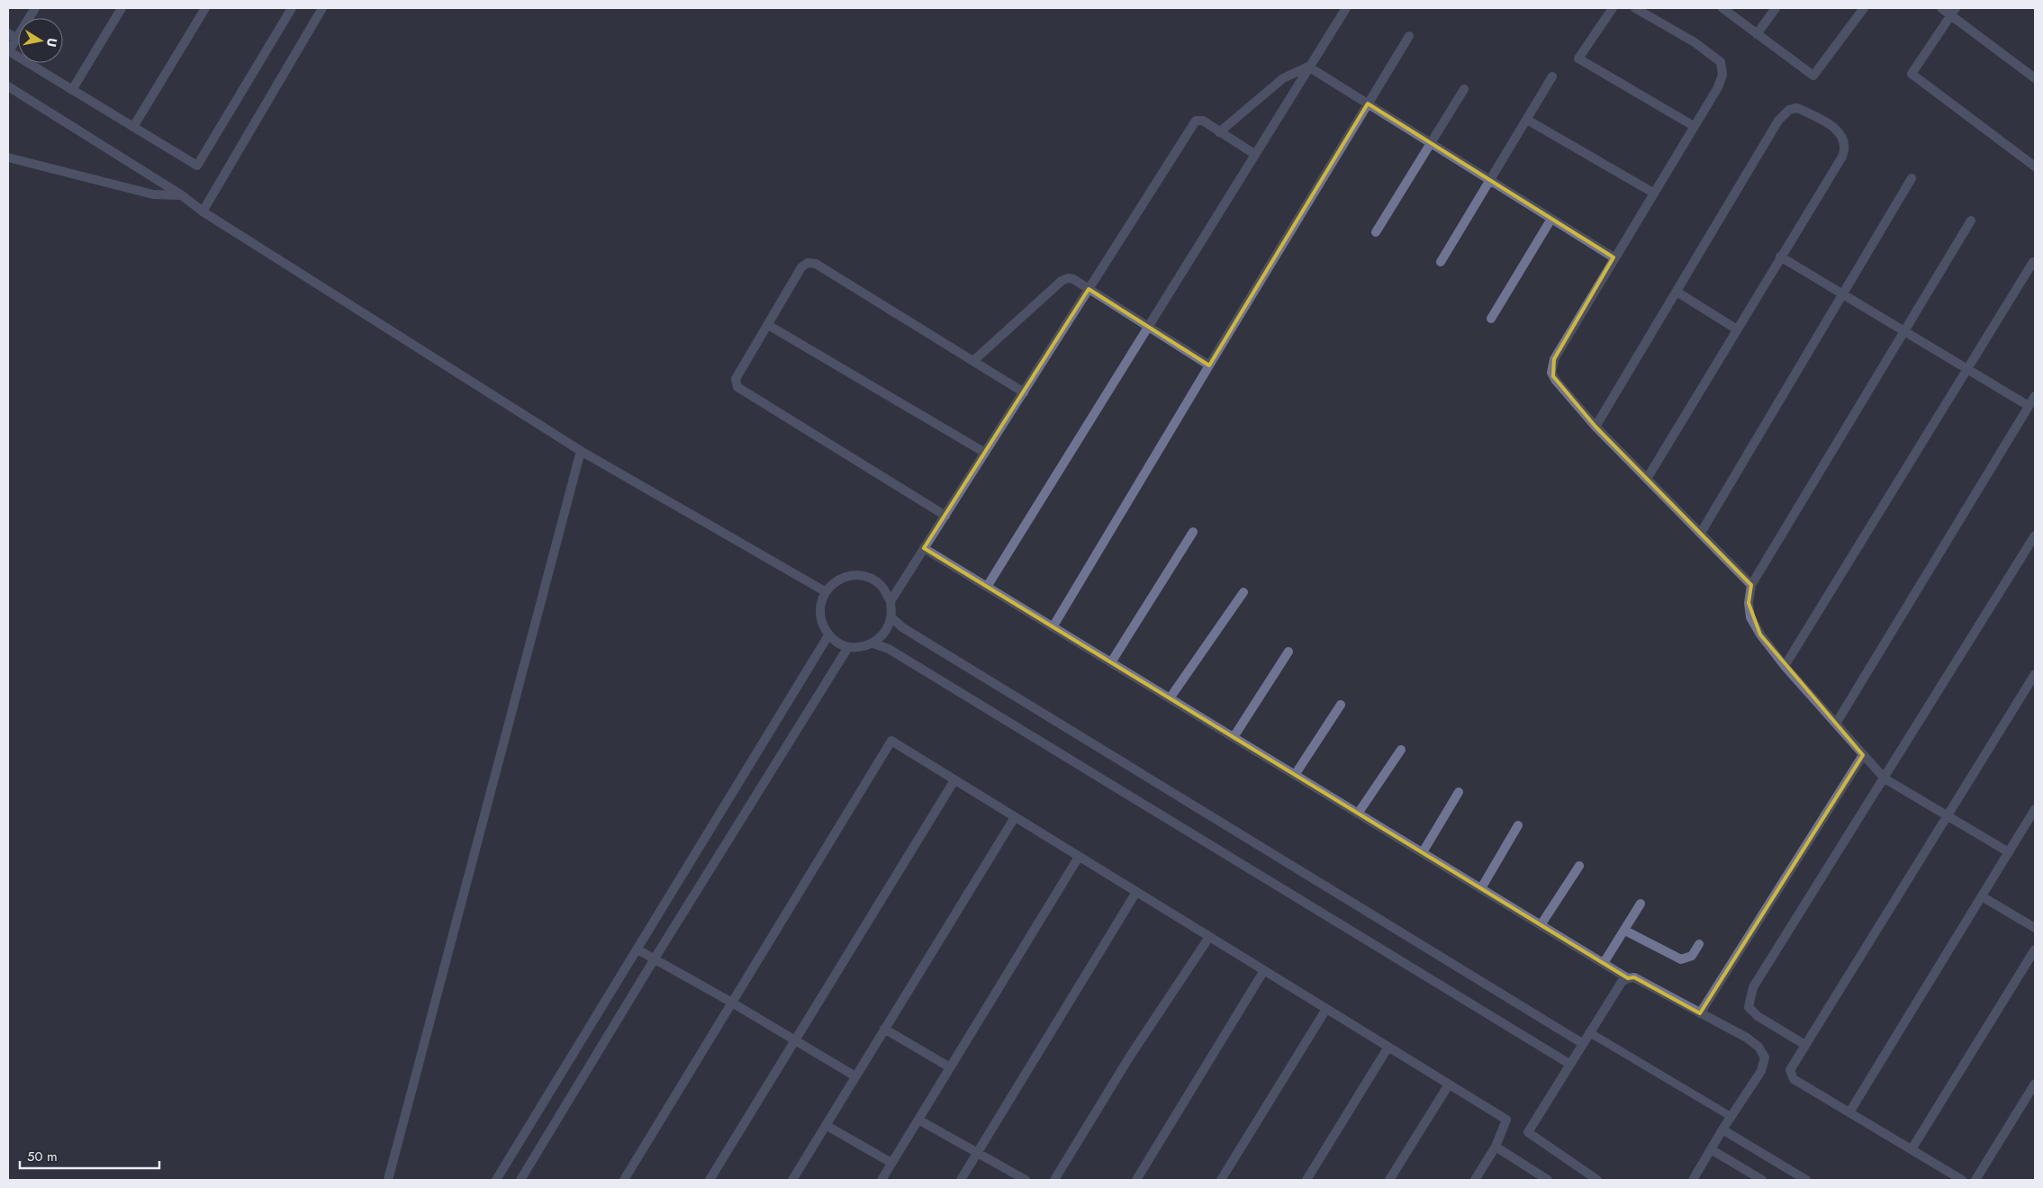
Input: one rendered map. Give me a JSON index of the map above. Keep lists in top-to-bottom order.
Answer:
{
  "scale_bar": "50 m",
  "north": "right"
}
